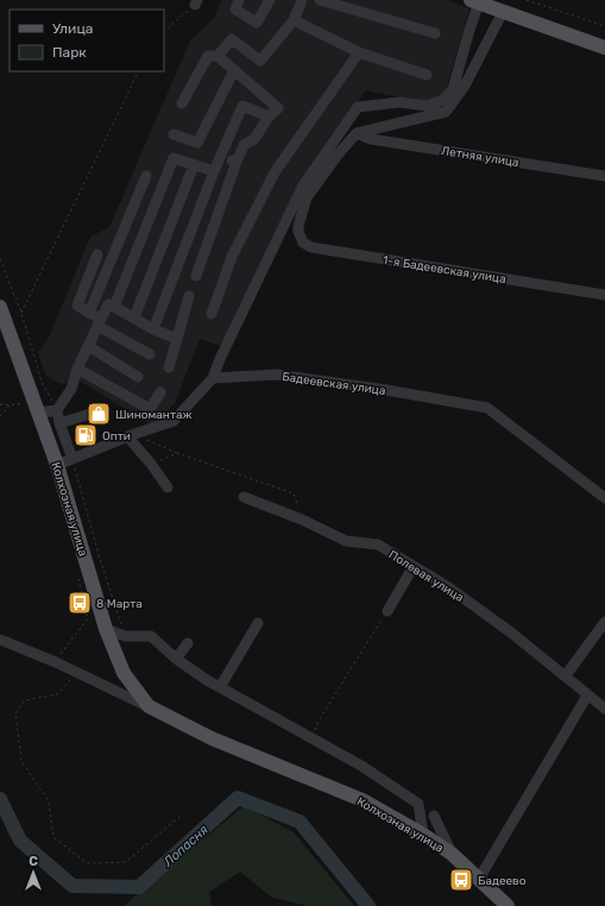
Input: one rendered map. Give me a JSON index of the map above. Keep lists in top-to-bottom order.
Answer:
{
  "streets": {
    "main road": ["Колхозная улица"],
    "street": [
      "Летняя улица",
      "1-я Бадеевская улица",
      "Бадеевская улица",
      "Полевая улица"
    ]
  },
  "crossings": [
    ["Летняя улица", "1-я Бадеевская улица"]
  ],
  "water": ["Лопасня"],
  "places": {
    "shop": ["Шиномантаж"],
    "fuel station": ["Опти"],
    "bus stop": ["8 Марта", "Бадеево"]
  },
  "legend": ["Улица", "Парк"],
  "north": "top"
}
